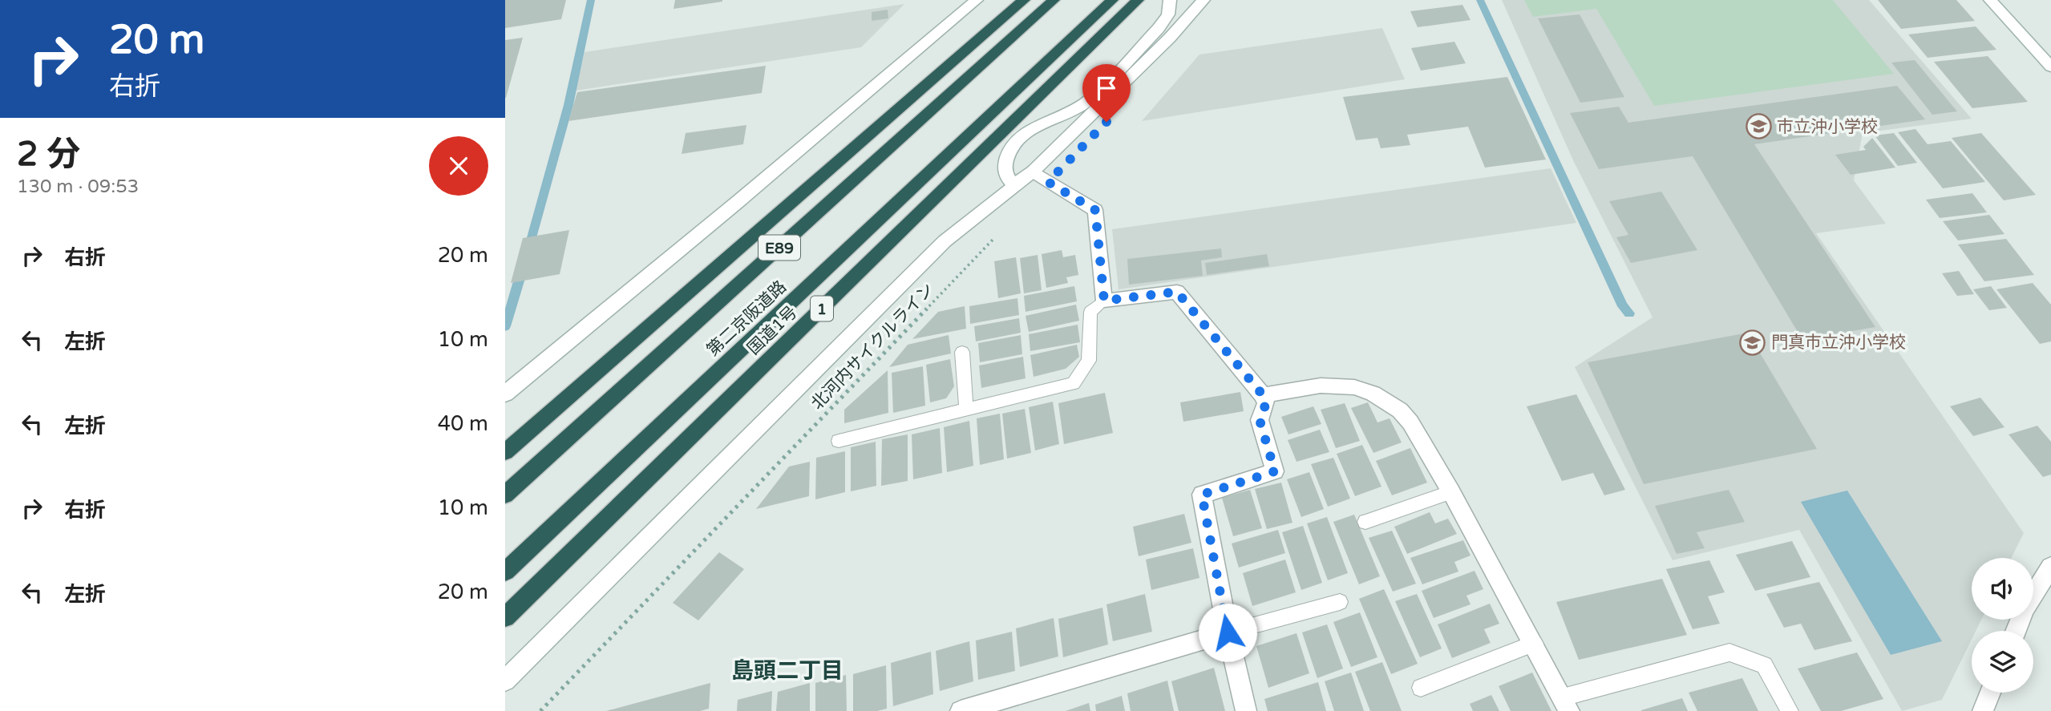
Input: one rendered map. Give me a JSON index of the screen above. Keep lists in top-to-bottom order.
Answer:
{
  "streets": {
    "highway": [
      "E89",
      "1",
      "第二京阪道路",
      "国道1号"
    ],
    "path": ["北河内サイクルライン"]
  },
  "districts": ["島頭二丁目"],
  "places": {
    "school or university": ["市立沖小学校", "門真市立沖小学校"]
  },
  "page": {
    "turn": ["20 m", "右折"],
    "heading": ["2 分", "130 m · 09:53"],
    "list": [
      {
        "name": "右折",
        "value": "20 m"
      },
      {
        "name": "左折",
        "value": "10 m"
      },
      {
        "name": "左折",
        "value": "40 m"
      },
      {
        "name": "右折",
        "value": "10 m"
      },
      {
        "name": "左折",
        "value": "20 m"
      }
    ]
  }
}
